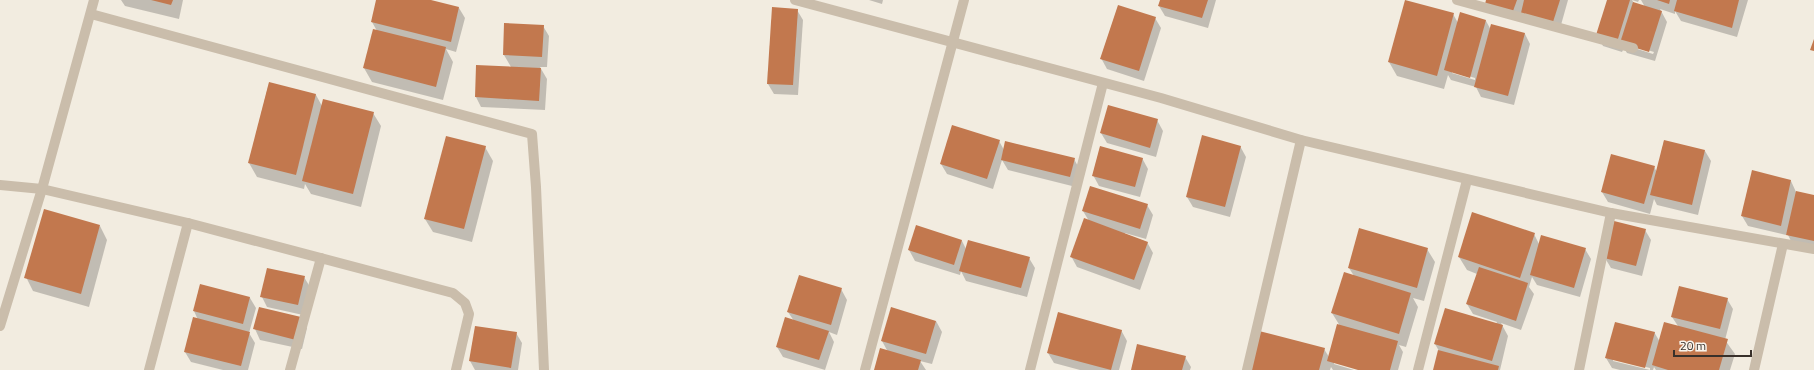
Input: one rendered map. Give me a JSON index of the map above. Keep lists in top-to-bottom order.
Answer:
{
  "scale_bar": "20 m"
}
